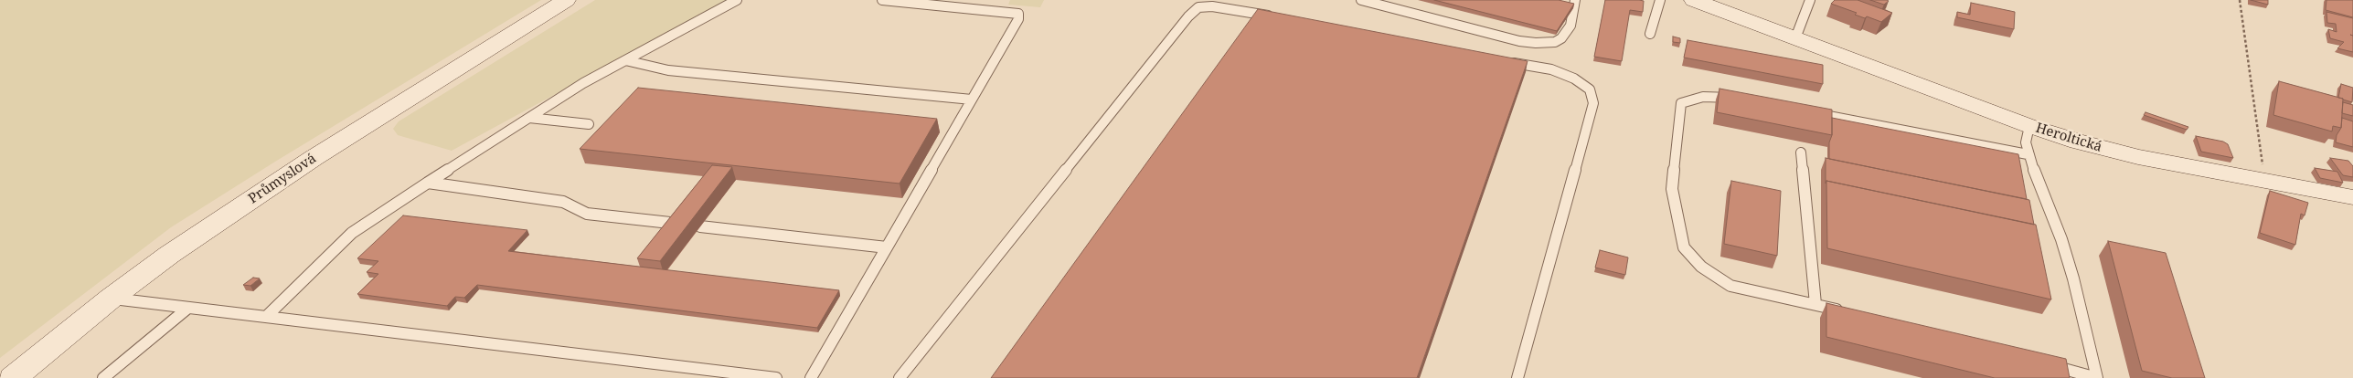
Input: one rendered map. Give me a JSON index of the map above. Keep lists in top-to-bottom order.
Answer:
{
  "streets": {
    "main road": ["Heroltická", "Průmyslová"]
  }
}
